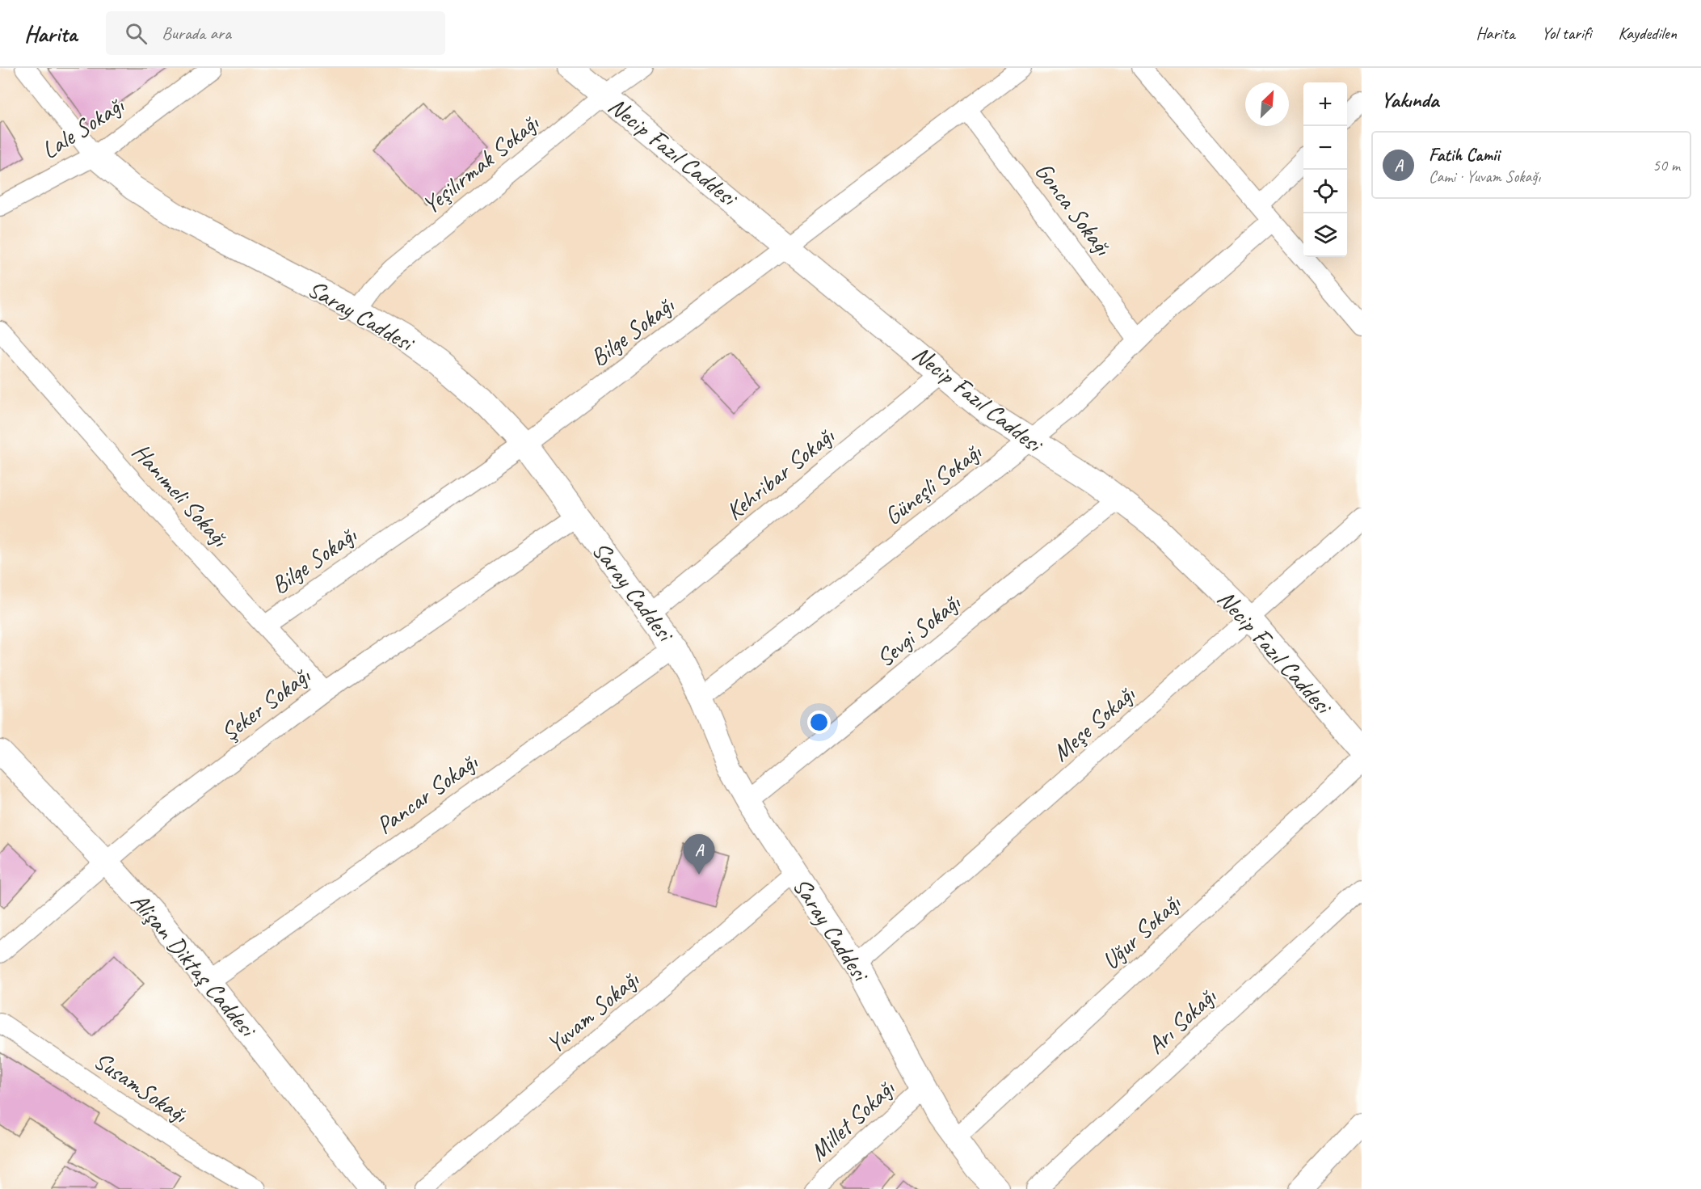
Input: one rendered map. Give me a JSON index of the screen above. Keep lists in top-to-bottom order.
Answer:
{
  "streets": {
    "street": [
      "Lale Sokağı",
      "Necip Fazıl Caddesi",
      "Yeşilırmak Sokağı",
      "Gonca Sokağı",
      "Saray Caddesi",
      "Bilge Sokağı",
      "Kehribar Sokağı",
      "Güneşli Sokağı",
      "Hanımeli Sokağı",
      "Sevgi Sokağı",
      "Şeker Sokağı",
      "Meşe Sokağı",
      "Pancar Sokağı",
      "Uğur Sokağı",
      "Alişan Diktaş Caddesi",
      "Yuvam Sokağı",
      "Arı Sokağı",
      "SusamSokağı",
      "Millet Sokağı"
    ]
  },
  "crossings": [
    ["Lale Sokağı", "Saray Caddesi"],
    ["Necip Fazıl Caddesi", "Yeşilırmak Sokağı"],
    ["Necip Fazıl Caddesi", "Bilge Sokağı"],
    ["Necip Fazıl Caddesi", "Kehribar Sokağı"],
    ["Necip Fazıl Caddesi", "Güneşli Sokağı"],
    ["Necip Fazıl Caddesi", "Sevgi Sokağı"],
    ["Necip Fazıl Caddesi", "Meşe Sokağı"],
    ["Yeşilırmak Sokağı", "Saray Caddesi"],
    ["Gonca Sokağı", "Bilge Sokağı"],
    ["Gonca Sokağı", "Güneşli Sokağı"],
    ["Saray Caddesi", "Bilge Sokağı"],
    ["Saray Caddesi", "Kehribar Sokağı"],
    ["Saray Caddesi", "Güneşli Sokağı"],
    ["Saray Caddesi", "Sevgi Sokağı"],
    ["Saray Caddesi", "Şeker Sokağı"],
    ["Saray Caddesi", "Meşe Sokağı"],
    ["Saray Caddesi", "Pancar Sokağı"],
    ["Saray Caddesi", "Uğur Sokağı"],
    ["Saray Caddesi", "Yuvam Sokağı"],
    ["Saray Caddesi", "Millet Sokağı"],
    ["Bilge Sokağı", "Hanımeli Sokağı"],
    ["Hanımeli Sokağı", "Şeker Sokağı"],
    ["Şeker Sokağı", "Alişan Diktaş Caddesi"],
    ["Pancar Sokağı", "Alişan Diktaş Caddesi"]
  ],
  "north": "top right",
  "page": {
    "header": "Harita",
    "search": "Burada ara",
    "nav": ["Harita", "Yol tarifi", "Kaydedilen"],
    "heading": "Yakında",
    "map_buttons": ["+", "−"],
    "list": [
      {
        "mark": "A",
        "name": "Fatih Camii",
        "note": "Cami · Yuvam Sokağı",
        "value": "50 m"
      }
    ],
    "pins": "A"
  }
}
